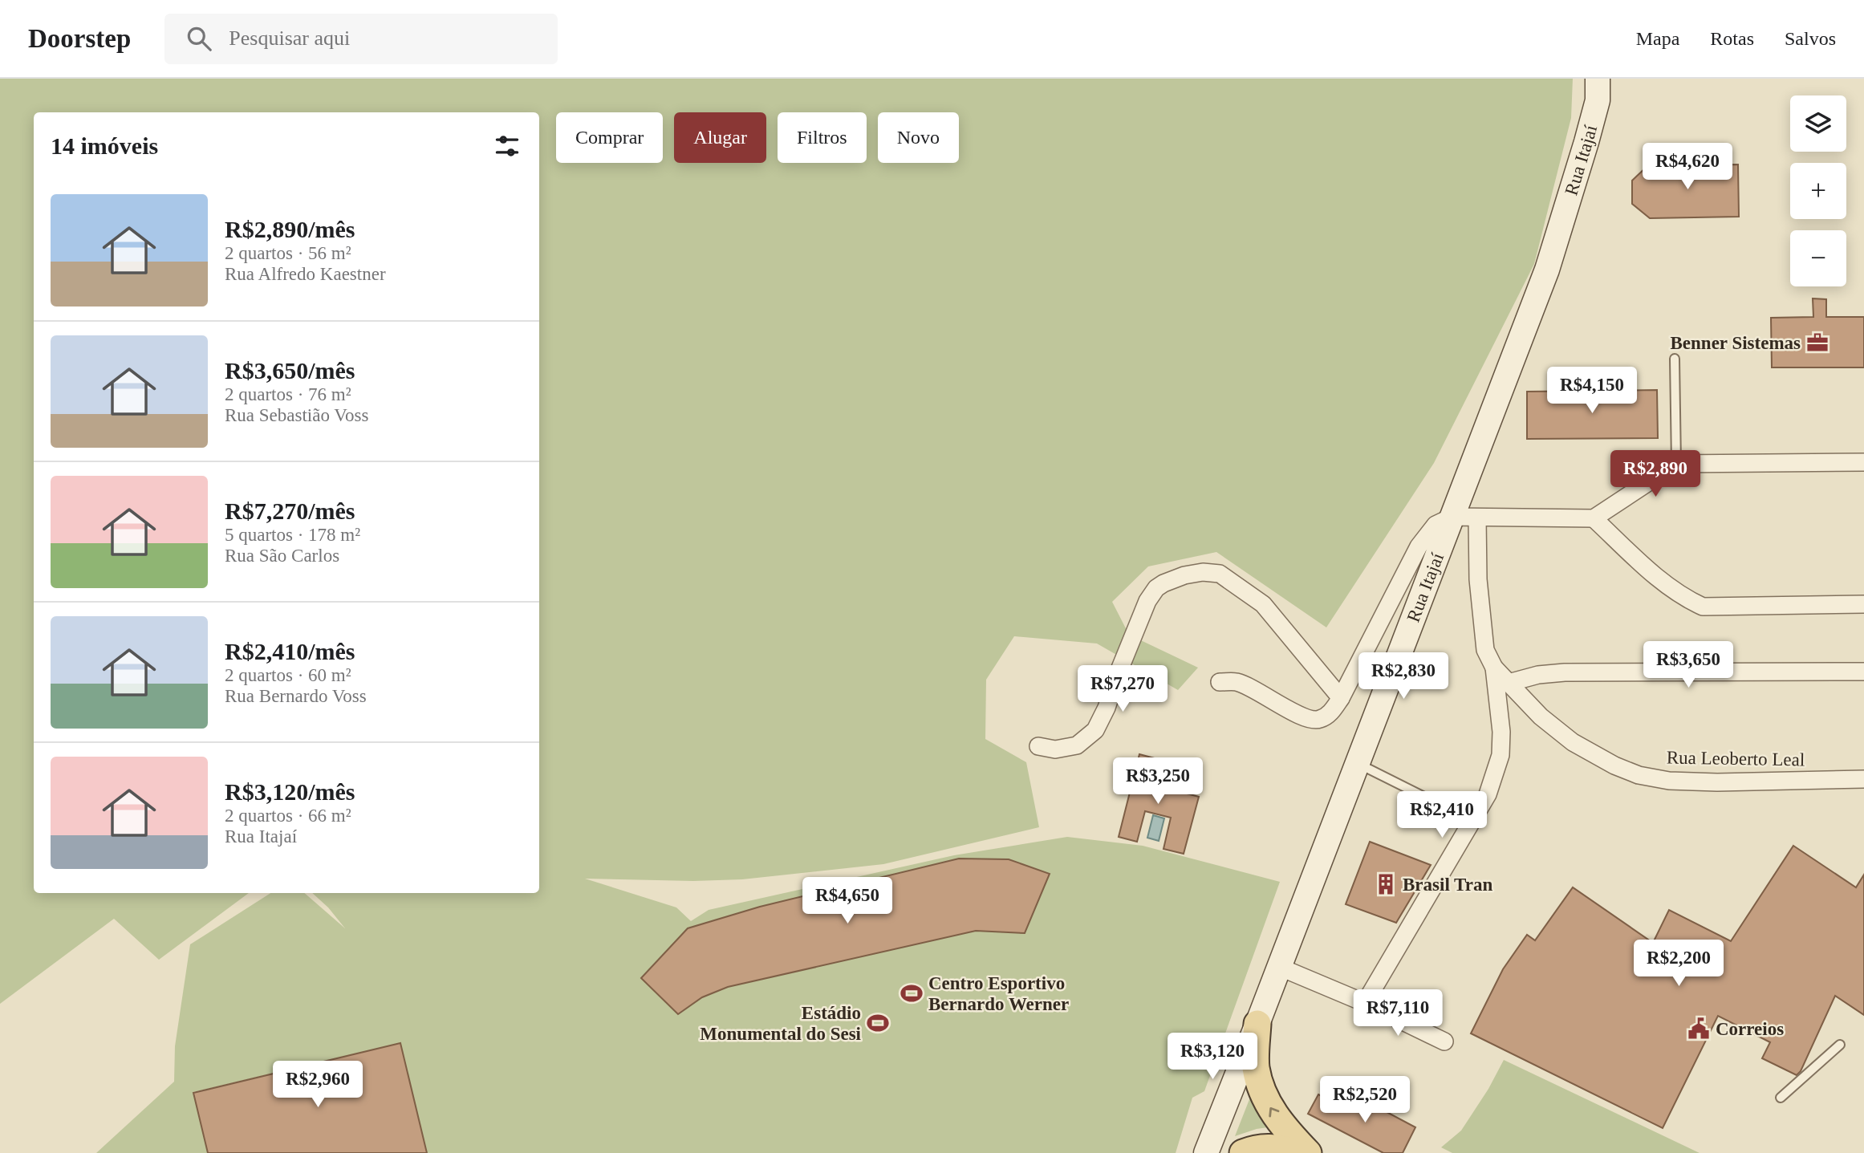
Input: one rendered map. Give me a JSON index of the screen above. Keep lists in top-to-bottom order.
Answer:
{
  "streets": {
    "main road": ["Rua Itajaí"],
    "street": ["Rua Leoberto Leal"]
  },
  "places": {
    "office": ["Benner Sistemas"],
    "building": ["Brasil Tran"],
    "sports": ["Centro Esportivo Bernardo Werner", "Estádio Monumental do Sesi"],
    "public building": ["Correios"]
  },
  "page": {
    "header": "Doorstep",
    "search": "Pesquisar aqui",
    "nav": ["Mapa", "Rotas", "Salvos"],
    "map_buttons": ["+", "−"],
    "chip": [
      "Comprar",
      "Alugar",
      "Filtros",
      "Novo"
    ],
    "heading": "14 imóveis",
    "price": [
      "R$4,620",
      "R$4,150",
      "R$2,890",
      "R$3,650",
      "R$2,830",
      "R$7,270",
      "R$3,250",
      "R$2,410",
      "R$4,650",
      "R$2,200",
      "R$7,110",
      "R$3,120",
      "R$2,960",
      "R$2,520"
    ],
    "list": [
      {
        "name": "R$2,890/mês",
        "note": "2 quartos · 56 m² · Rua Alfredo Kaestner"
      },
      {
        "name": "R$3,650/mês",
        "note": "2 quartos · 76 m² · Rua Sebastião Voss"
      },
      {
        "name": "R$7,270/mês",
        "note": "5 quartos · 178 m² · Rua São Carlos"
      },
      {
        "name": "R$2,410/mês",
        "note": "2 quartos · 60 m² · Rua Bernardo Voss"
      },
      {
        "name": "R$3,120/mês",
        "note": "2 quartos · 66 m² · Rua Itajaí"
      }
    ]
  }
}
